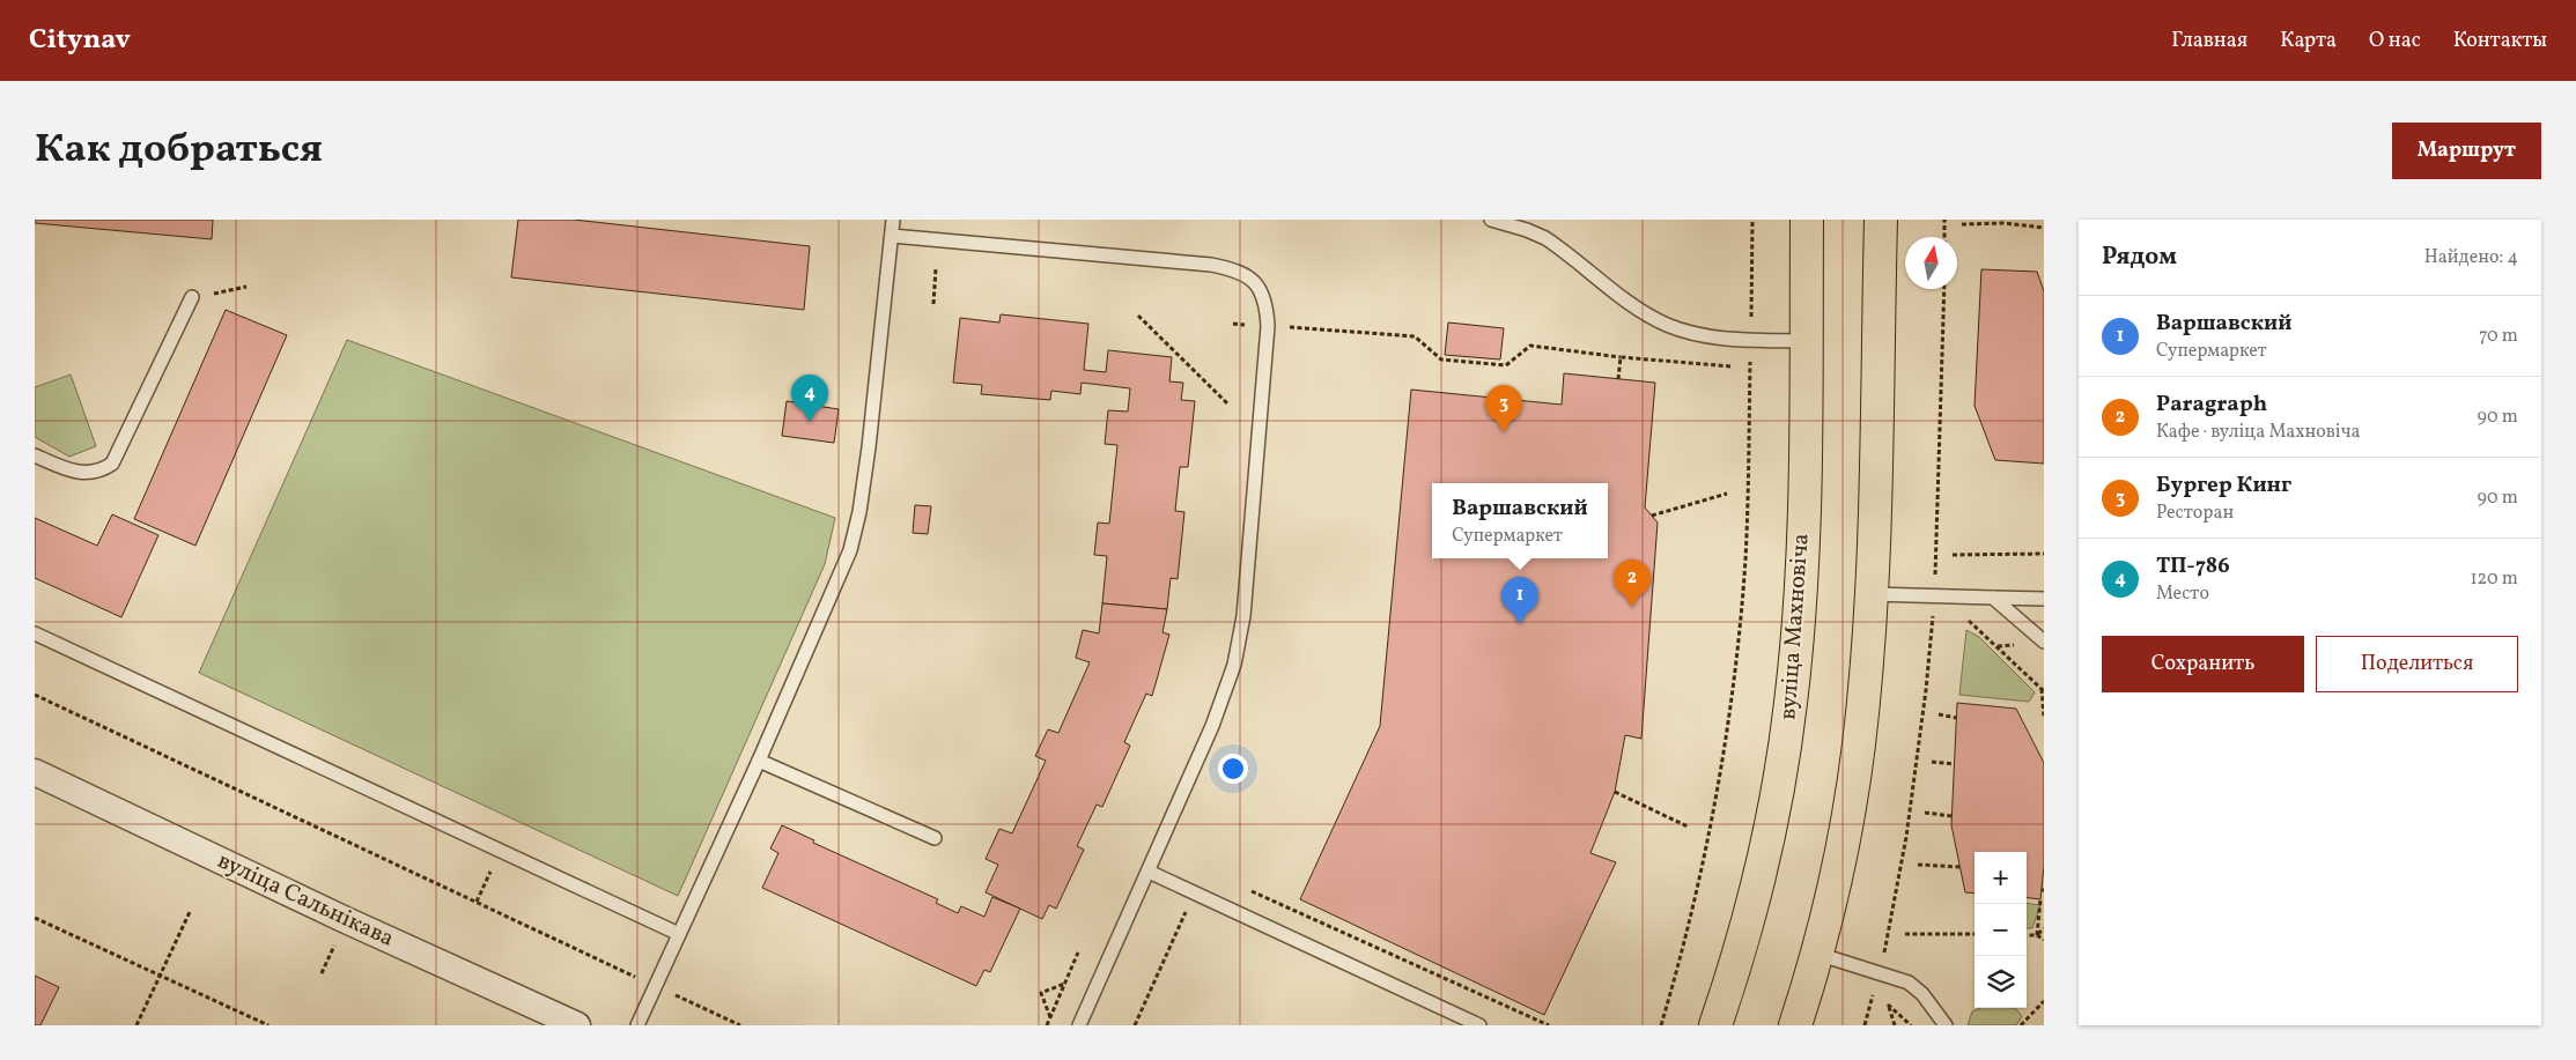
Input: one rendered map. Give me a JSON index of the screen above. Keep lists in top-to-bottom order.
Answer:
{
  "streets": {
    "main road": ["вуліца Махновіча"],
    "street": ["вуліца Сальнікава"]
  },
  "north": "top",
  "page": {
    "header": "Citynav",
    "nav": [
      "Главная",
      "Карта",
      "О нас",
      "Контакты"
    ],
    "title": "Как добраться",
    "buttons": [
      "Маршрут",
      ["Сохранить", "Поделиться"]
    ],
    "heading": ["Рядом", "Найдено: 4"],
    "list": [
      {
        "mark": "1",
        "name": "Варшавский",
        "note": "Супермаркет",
        "value": "70 m"
      },
      {
        "mark": "2",
        "name": "Paragraph",
        "note": "Кафе · вуліца Махновіча",
        "value": "90 m"
      },
      {
        "mark": "3",
        "name": "Бургер Кинг",
        "note": "Ресторан",
        "value": "90 m"
      },
      {
        "mark": "4",
        "name": "ТП-786",
        "note": "Место",
        "value": "120 m"
      }
    ],
    "pins": [
      "4",
      "3",
      "2",
      "1"
    ],
    "popup": ["Варшавский", "Супермаркет"],
    "map_buttons": ["+", "−"]
  }
}
